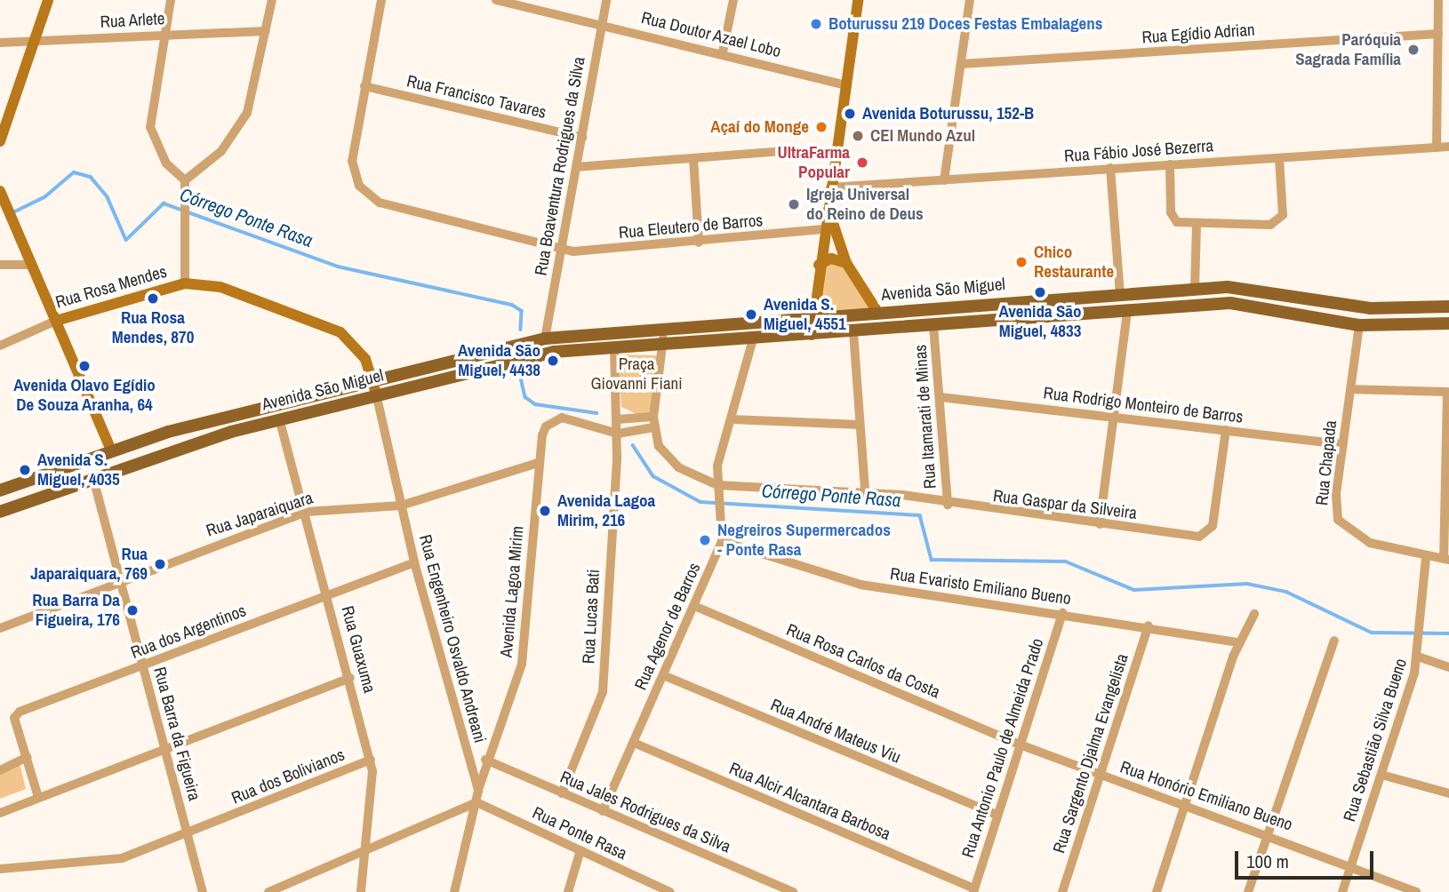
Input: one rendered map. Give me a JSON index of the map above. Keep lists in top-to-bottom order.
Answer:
{
  "streets": {
    "main road": ["Rua Rosa Mendes", "Avenida São Miguel"],
    "street": [
      "Rua Arlete",
      "Rua Egídio Adrian",
      "Rua Doutor Azael Lobo",
      "Rua Francisco Tavares",
      "Rua Fábio José Bezerra",
      "Rua Boaventura Rodrigues da Silva",
      "Rua Eleutero de Barros",
      "Rua Rodrigo Monteiro de Barros",
      "Rua Itamarati de Minas",
      "Rua Chapada",
      "Rua Gaspar da Silveira",
      "Rua Japaraiquara",
      "Rua Evaristo Emiliano Bueno",
      "Avenida Lagoa Mirim",
      "Rua Lucas Bati",
      "Rua Agenor de Barros",
      "Rua dos Argentinos",
      "Rua Engenheiro Osvaldo Andreani",
      "Rua Guaxuma",
      "Rua Rosa Carlos da Costa",
      "Rua André Mateus Viu",
      "Rua Barra da Figueira",
      "Rua Sebastião Silva Bueno",
      "Rua Antonio Paulo de Almeida Prado",
      "Rua Sargento Djalma Evangelista",
      "Rua dos Bolivianos",
      "Rua Honório Emiliano Bueno",
      "Rua Alcir Alcantara Barbosa",
      "Rua Jales Rodrigues da Silva",
      "Rua Ponte Rasa"
    ]
  },
  "crossings": [
    ["Rua Doutor Azael Lobo", "Rua Boaventura Rodrigues da Silva"],
    ["Rua Francisco Tavares", "Rua Boaventura Rodrigues da Silva"],
    ["Rua Boaventura Rodrigues da Silva", "Rua Eleutero de Barros"],
    ["Rua Boaventura Rodrigues da Silva", "Avenida São Miguel"],
    ["Rua Rosa Mendes", "Avenida São Miguel"],
    ["Rua Rosa Mendes", "Rua Engenheiro Osvaldo Andreani"],
    ["Avenida São Miguel", "Rua Itamarati de Minas"],
    ["Avenida São Miguel", "Rua Chapada"],
    ["Avenida São Miguel", "Rua Agenor de Barros"],
    ["Avenida São Miguel", "Rua Engenheiro Osvaldo Andreani"],
    ["Avenida São Miguel", "Rua Guaxuma"],
    ["Avenida São Miguel", "Rua Barra da Figueira"],
    ["Rua Rodrigo Monteiro de Barros", "Rua Itamarati de Minas"],
    ["Rua Rodrigo Monteiro de Barros", "Rua Chapada"],
    ["Rua Rodrigo Monteiro de Barros", "Rua Gaspar da Silveira"],
    ["Rua Itamarati de Minas", "Rua Gaspar da Silveira"],
    ["Rua Chapada", "Rua Sebastião Silva Bueno"],
    ["Rua Gaspar da Silveira", "Rua Agenor de Barros"],
    ["Rua Japaraiquara", "Avenida Lagoa Mirim"],
    ["Rua Japaraiquara", "Rua Engenheiro Osvaldo Andreani"],
    ["Rua Japaraiquara", "Rua Guaxuma"],
    ["Rua Japaraiquara", "Rua Barra da Figueira"],
    ["Rua Evaristo Emiliano Bueno", "Rua Agenor de Barros"],
    ["Rua Evaristo Emiliano Bueno", "Rua Antonio Paulo de Almeida Prado"],
    ["Rua Evaristo Emiliano Bueno", "Rua Sargento Djalma Evangelista"],
    ["Avenida Lagoa Mirim", "Rua Lucas Bati"],
    ["Avenida Lagoa Mirim", "Rua Engenheiro Osvaldo Andreani"],
    ["Avenida Lagoa Mirim", "Rua Jales Rodrigues da Silva"],
    ["Rua Lucas Bati", "Rua Jales Rodrigues da Silva"],
    ["Rua Agenor de Barros", "Rua Rosa Carlos da Costa"],
    ["Rua Agenor de Barros", "Rua André Mateus Viu"],
    ["Rua Agenor de Barros", "Rua Alcir Alcantara Barbosa"],
    ["Rua Agenor de Barros", "Rua Jales Rodrigues da Silva"],
    ["Rua dos Argentinos", "Rua Engenheiro Osvaldo Andreani"],
    ["Rua dos Argentinos", "Rua Guaxuma"],
    ["Rua dos Argentinos", "Rua Barra da Figueira"],
    ["Rua Engenheiro Osvaldo Andreani", "Rua Ponte Rasa"],
    ["Rua Guaxuma", "Rua dos Bolivianos"],
    ["Rua Rosa Carlos da Costa", "Rua Antonio Paulo de Almeida Prado"],
    ["Rua Rosa Carlos da Costa", "Rua Honório Emiliano Bueno"],
    ["Rua André Mateus Viu", "Rua Antonio Paulo de Almeida Prado"],
    ["Rua Barra da Figueira", "Rua dos Bolivianos"],
    ["Rua Sebastião Silva Bueno", "Rua Honório Emiliano Bueno"],
    ["Rua Antonio Paulo de Almeida Prado", "Rua Honório Emiliano Bueno"],
    ["Rua Antonio Paulo de Almeida Prado", "Rua Alcir Alcantara Barbosa"],
    ["Rua Sargento Djalma Evangelista", "Rua Honório Emiliano Bueno"]
  ],
  "water": ["Córrego Ponte Rasa"],
  "parks": ["Praça Giovanni Fiani"],
  "places": [
    "Boturussu 219 Doces Festas Embalagens",
    "Paróquia Sagrada Família",
    "Avenida Boturussu, 152-B",
    "Açaí do Monge",
    "CEI Mundo Azul",
    "UltraFarma Popular",
    "Igreja Universal do Reino de Deus",
    "Chico Restaurante",
    "Avenida São Miguel, 4833",
    "Rua Rosa Mendes, 870",
    "Avenida S. Miguel, 4551",
    "Avenida São Miguel, 4438",
    "Avenida Olavo Egídio De Souza Aranha, 64",
    "Avenida S. Miguel, 4035",
    "Avenida Lagoa Mirim, 216",
    "Negreiros Supermercados - Ponte Rasa",
    "Rua Japaraiquara, 769",
    "Rua Barra Da Figueira, 176"
  ],
  "scale_bar": "100 m"
}
